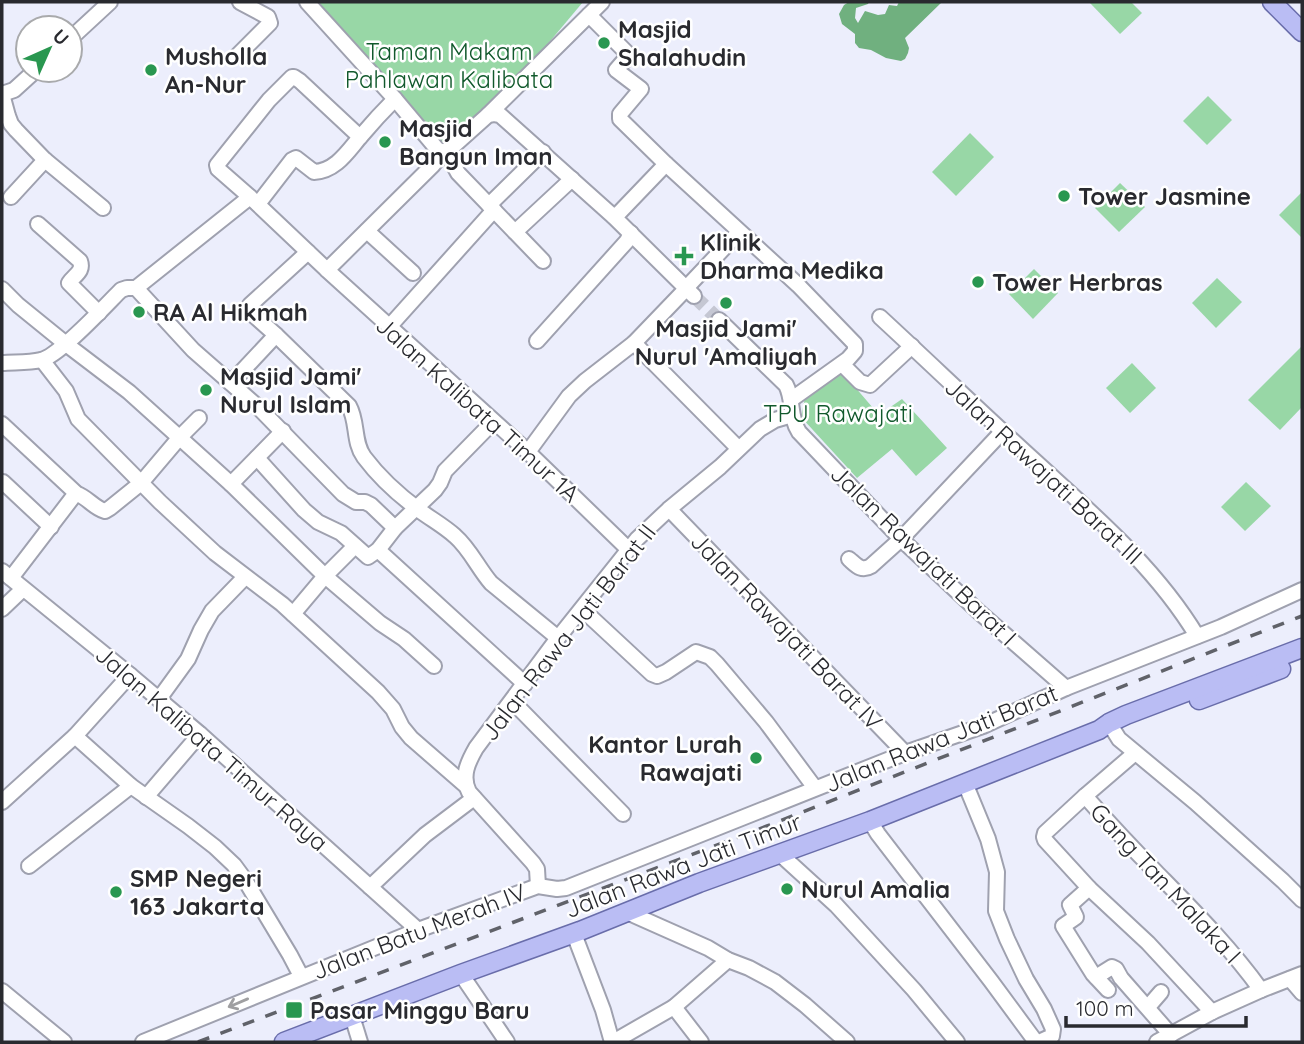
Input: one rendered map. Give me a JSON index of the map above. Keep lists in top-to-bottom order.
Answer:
{
  "streets": {
    "main road": ["Jalan Rawa Jati Timur"],
    "street": [
      "Jalan Kalibata Timur 1A",
      "Jalan Rawajati Barat III",
      "Jalan Rawajati Barat I",
      "Jalan Rawajati Barat IV",
      "Jalan Rawa Jati Barat II",
      "Jalan Rawa Jati Barat",
      "Jalan Kalibata Timur Raya",
      "Gang Tan Malaka I",
      "Jalan Batu Merah IV"
    ]
  },
  "crossings": [
    ["Jalan Kalibata Timur 1A", "Jalan Rawa Jati Barat II"],
    ["Jalan Rawajati Barat III", "Jalan Rawa Jati Barat"],
    ["Jalan Rawajati Barat I", "Jalan Rawa Jati Barat II"],
    ["Jalan Rawajati Barat I", "Jalan Rawa Jati Barat"],
    ["Jalan Rawajati Barat IV", "Jalan Rawa Jati Barat II"],
    ["Jalan Rawajati Barat IV", "Jalan Rawa Jati Barat"],
    ["Jalan Rawa Jati Barat", "Jalan Batu Merah IV"],
    ["Jalan Kalibata Timur Raya", "Jalan Batu Merah IV"]
  ],
  "one_way": ["Jalan Batu Merah IV"],
  "parks": ["Taman Makam Pahlawan Kalibata", "TPU Rawajati"],
  "places": {
    "other": [
      "Masjid Shalahudin",
      "Musholla An-Nur",
      "Masjid Bangun Iman",
      "Tower Jasmine",
      "Tower Herbras",
      "Masjid Jami' Nurul 'Amaliyah",
      "RA Al Hikmah",
      "Masjid Jami' Nurul Islam",
      "Kantor Lurah Rawajati",
      "Nurul Amalia",
      "SMP Negeri 163 Jakarta"
    ],
    "health": ["Klinik Dharma Medika"],
    "transit": ["Pasar Minggu Baru"]
  },
  "scale_bar": "100 m",
  "north": "top right"
}
